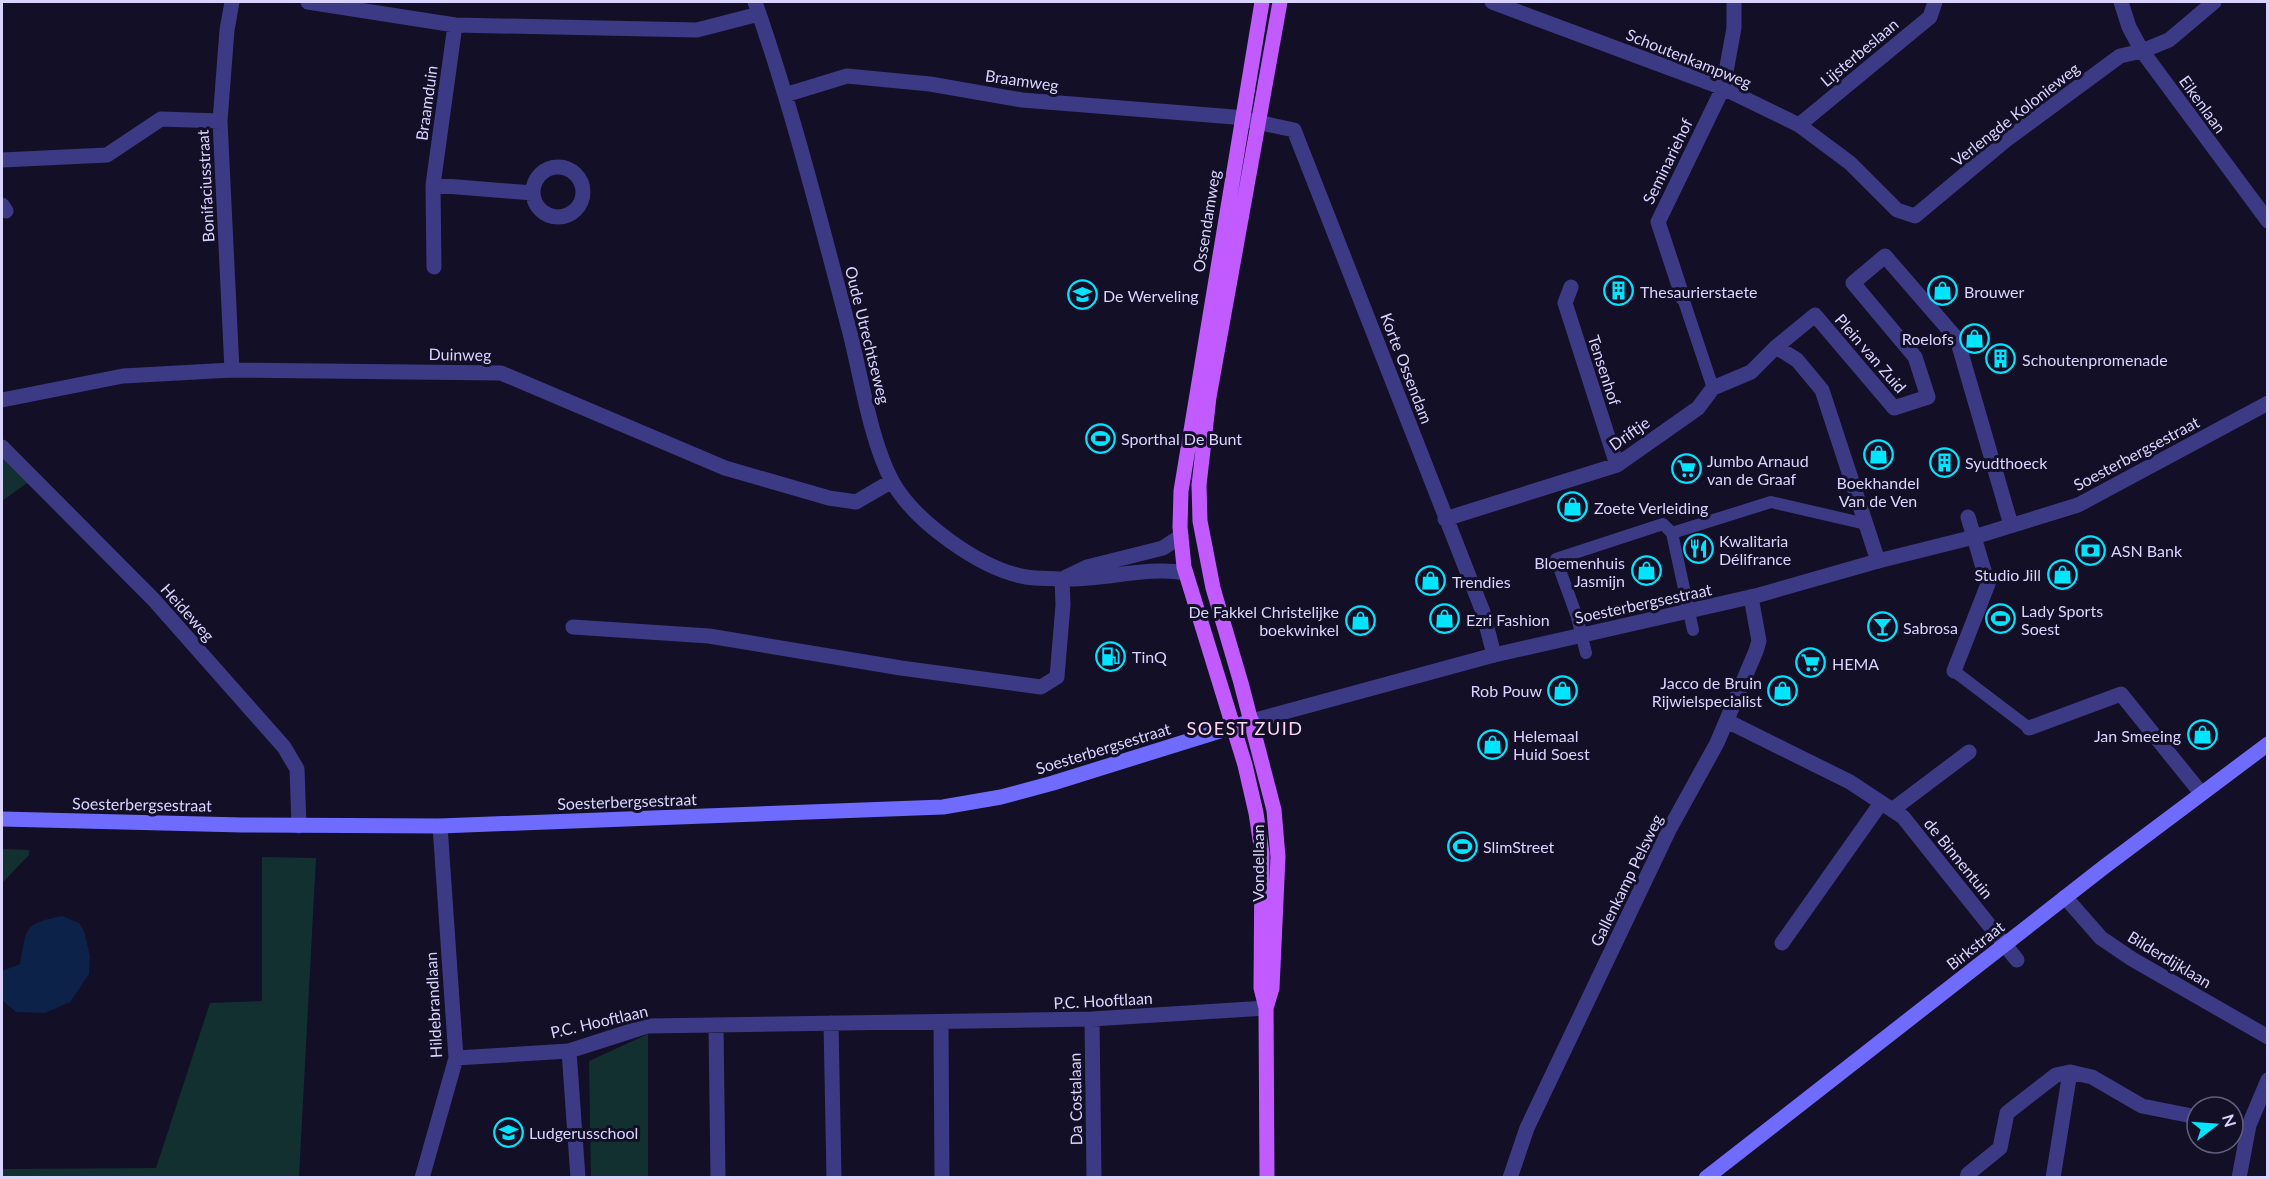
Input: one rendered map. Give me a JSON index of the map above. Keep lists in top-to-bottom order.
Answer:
{
  "streets": {
    "main road": [
      "Ossendamweg",
      "Soesterbergsestraat",
      "Vondellaan",
      "Birkstraat"
    ],
    "street": [
      "Lijsterbeslaan",
      "Schoutenkampweg",
      "Braamweg",
      "Braamduin",
      "Eikenlaan",
      "Verlengde Kolonieweg",
      "Seminariehof",
      "Bonifaciusstraat",
      "Oude Utrechtseweg",
      "Plein van Zuid",
      "Duinweg",
      "Korte Ossendam",
      "Tensenhof",
      "Driftje",
      "Heideweg",
      "de Binnentuin",
      "Gallenkamp Pelsweg",
      "Bilderdijklaan",
      "P.C. Hooftlaan",
      "Hildebrandlaan",
      "Da Costalaan"
    ]
  },
  "crossings": [
    ["Lijsterbeslaan", "Schoutenkampweg"],
    ["Schoutenkampweg", "Verlengde Kolonieweg"],
    ["Schoutenkampweg", "Seminariehof"],
    ["Braamweg", "Ossendamweg"],
    ["Braamweg", "Oude Utrechtseweg"],
    ["Braamweg", "Korte Ossendam"],
    ["Eikenlaan", "Verlengde Kolonieweg"],
    ["Seminariehof", "Driftje"],
    ["Bonifaciusstraat", "Duinweg"],
    ["Ossendamweg", "Oude Utrechtseweg"],
    ["Ossendamweg", "Korte Ossendam"],
    ["Ossendamweg", "Soesterbergsestraat"],
    ["Ossendamweg", "Vondellaan"],
    ["Oude Utrechtseweg", "Duinweg"],
    ["Plein van Zuid", "Driftje"],
    ["Plein van Zuid", "Soesterbergsestraat"],
    ["Korte Ossendam", "Driftje"],
    ["Korte Ossendam", "Soesterbergsestraat"],
    ["Tensenhof", "Driftje"],
    ["Soesterbergsestraat", "Heideweg"],
    ["Soesterbergsestraat", "Vondellaan"],
    ["Soesterbergsestraat", "Gallenkamp Pelsweg"],
    ["Soesterbergsestraat", "Hildebrandlaan"],
    ["de Binnentuin", "Gallenkamp Pelsweg"],
    ["de Binnentuin", "Birkstraat"],
    ["Vondellaan", "P.C. Hooftlaan"],
    ["Birkstraat", "Bilderdijklaan"],
    ["P.C. Hooftlaan", "Hildebrandlaan"],
    ["P.C. Hooftlaan", "Da Costalaan"]
  ],
  "districts": ["SOEST ZUID"],
  "places": {
    "building": ["Thesaurierstaete", "Schoutenpromenade", "Syudthoeck"],
    "shop": [
      "Brouwer",
      "Roelofs",
      "Boekhandel Van de Ven",
      "Zoete Verleiding",
      "Bloemenhuis Jasmijn",
      "Studio Jill",
      "Trendies",
      "Ezri Fashion",
      "De Fakkel Christelijke boekwinkel",
      "Rob Pouw",
      "Jacco de Bruin Rijwielspecialist",
      "Jan Smeeing",
      "Helemaal Huid Soest"
    ],
    "school or university": ["De Werveling", "Ludgerusschool"],
    "sports": ["Sporthal De Bunt", "Lady Sports Soest", "SlimStreet"],
    "supermarket": ["Jumbo Arnaud van de Graaf", "HEMA"],
    "restaurant": ["Kwalitaria Délifrance"],
    "bank": ["ASN Bank"],
    "bar": ["Sabrosa"],
    "fuel station": ["TinQ"]
  },
  "north": "right"
}
